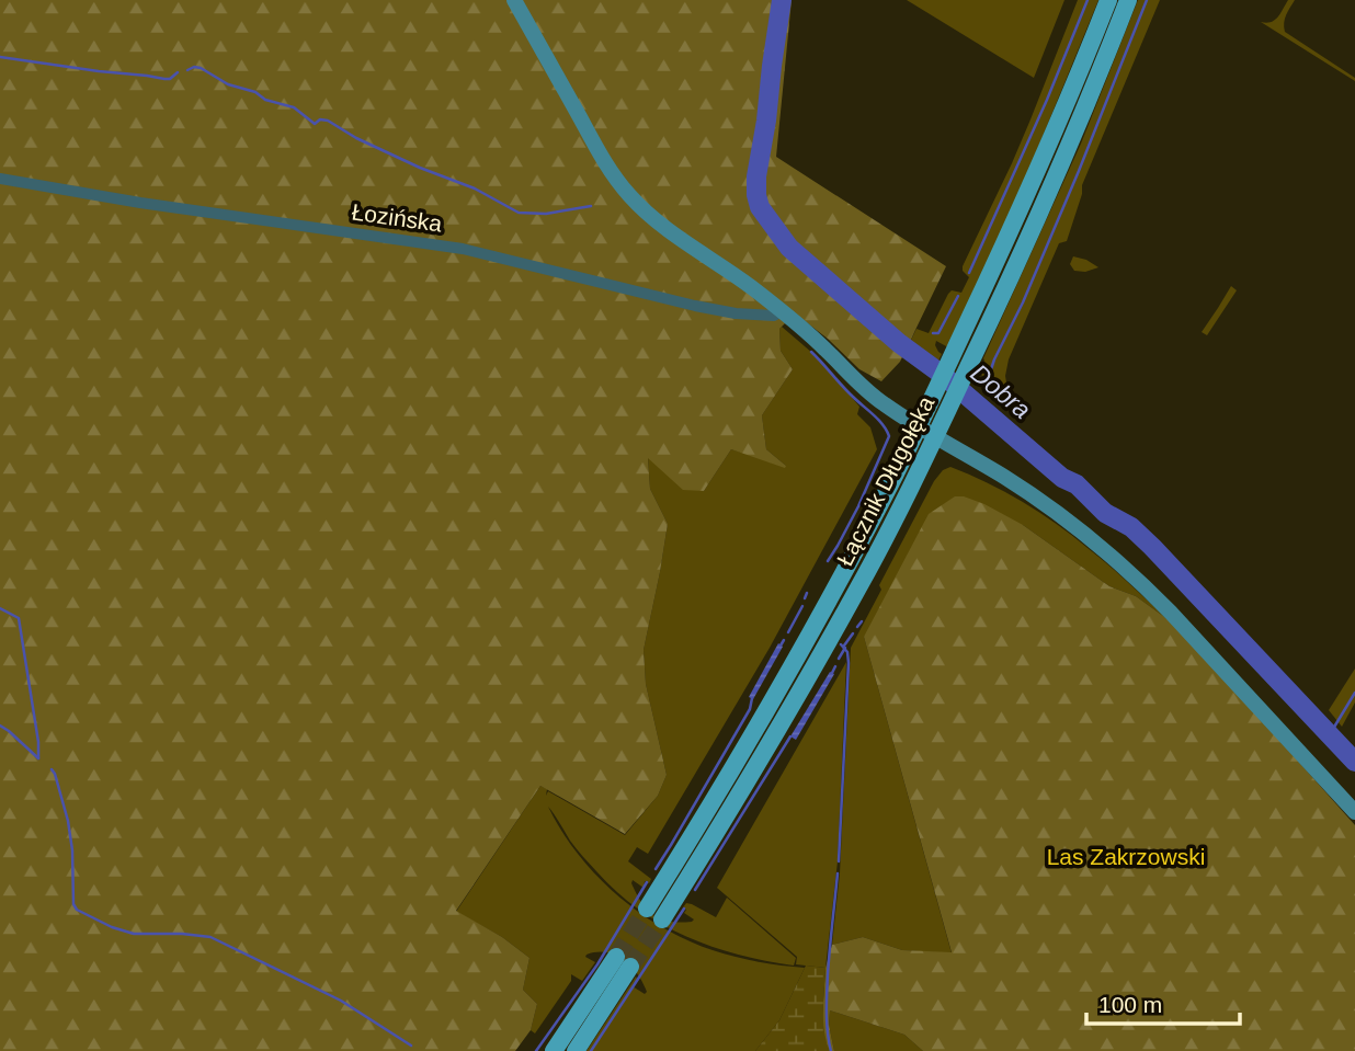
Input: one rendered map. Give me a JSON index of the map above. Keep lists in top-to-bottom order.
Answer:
{
  "streets": {
    "main road": ["Łącznik Długołęka"],
    "street": ["Łozińska"]
  },
  "water": ["Dobra"],
  "parks": ["Las Zakrzowski"],
  "scale_bar": "100 m"
}
